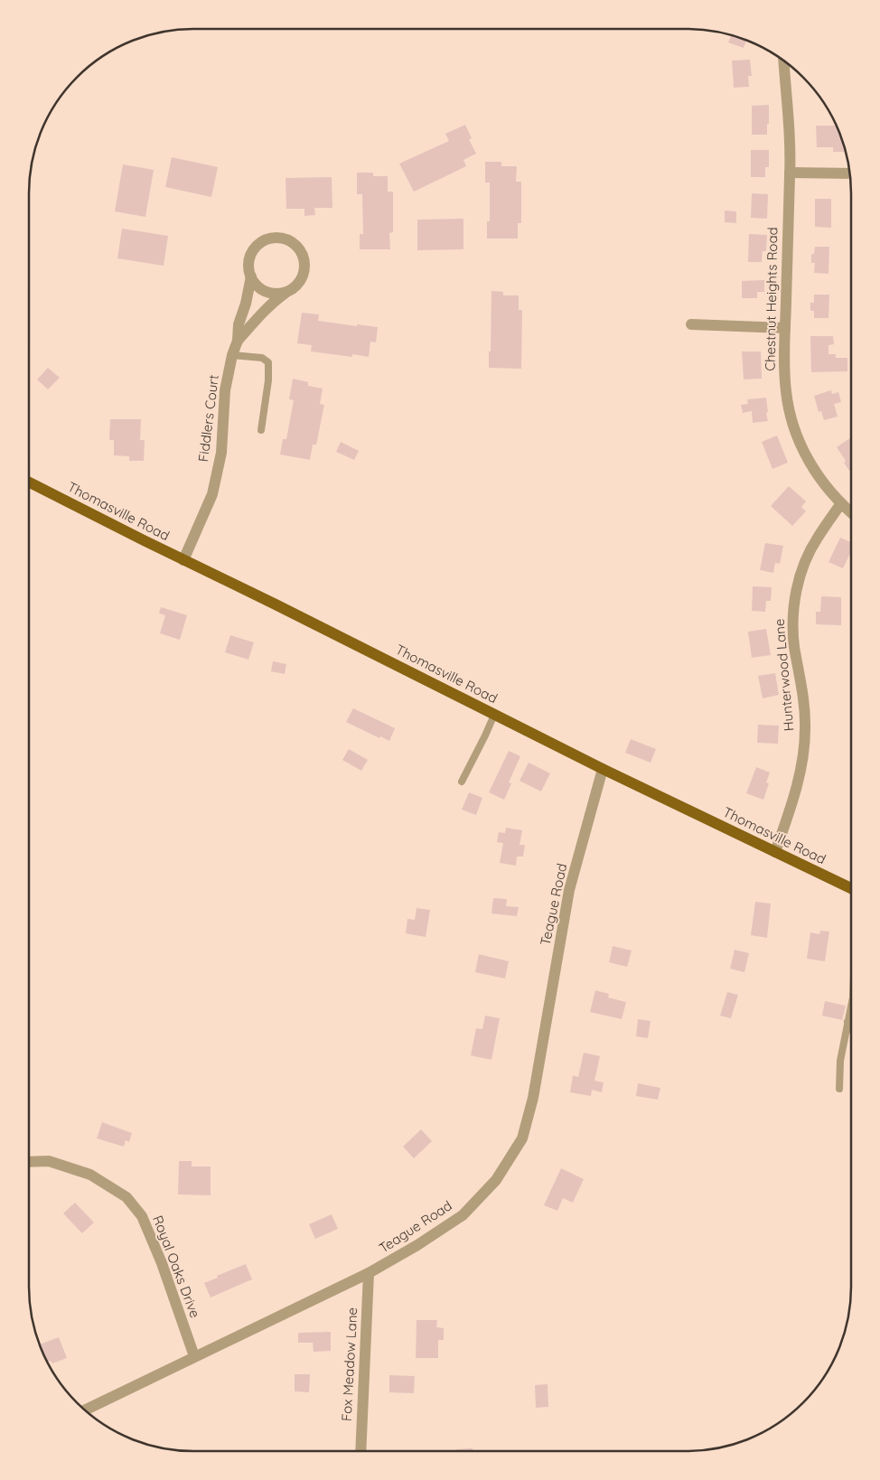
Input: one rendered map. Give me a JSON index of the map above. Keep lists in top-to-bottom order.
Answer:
{
  "streets": {
    "main road": ["Thomasville Road"],
    "street": [
      "Chestnut Heights Road",
      "Fiddlers Court",
      "Hunterwood Lane",
      "Teague Road",
      "Royal Oaks Drive",
      "Fox Meadow Lane"
    ]
  },
  "crossings": [
    ["Chestnut Heights Road", "Hunterwood Lane"],
    ["Fiddlers Court", "Thomasville Road"],
    ["Thomasville Road", "Hunterwood Lane"],
    ["Thomasville Road", "Teague Road"],
    ["Teague Road", "Royal Oaks Drive"],
    ["Teague Road", "Fox Meadow Lane"]
  ]
}
